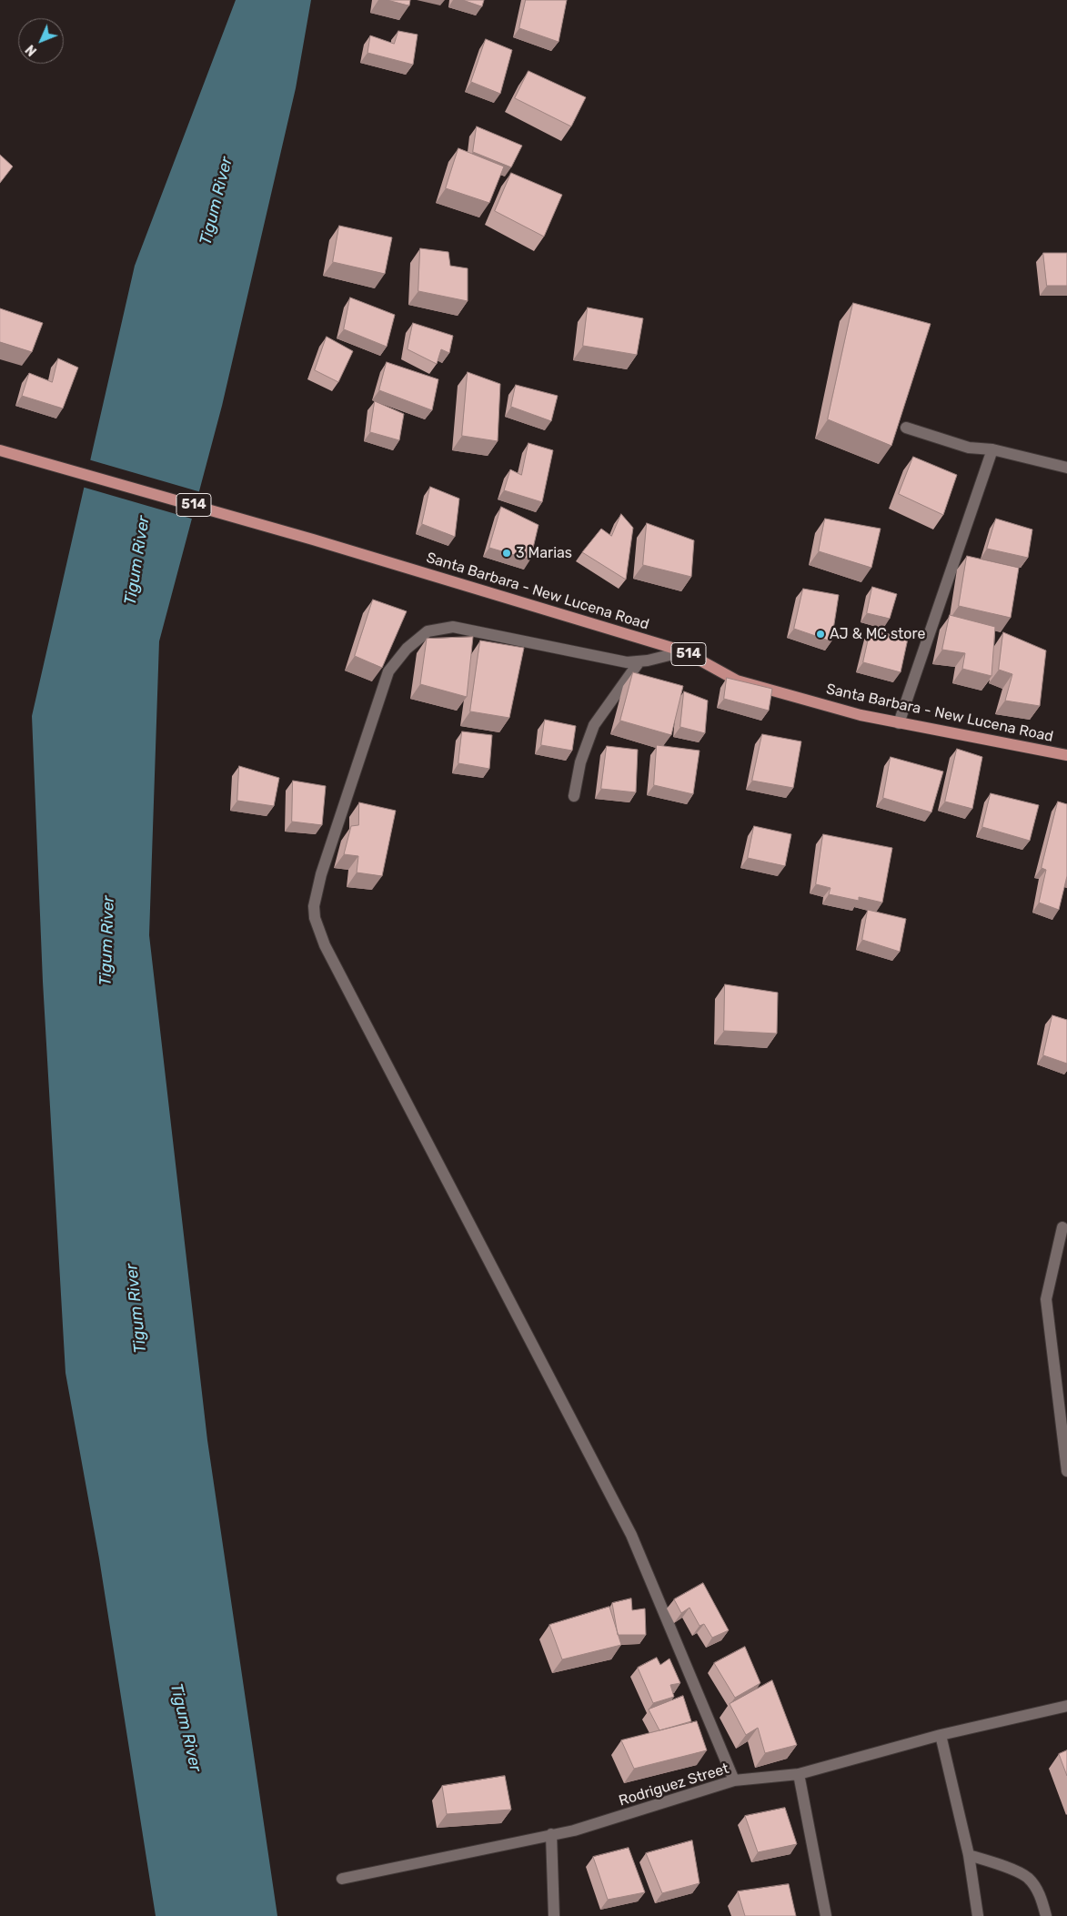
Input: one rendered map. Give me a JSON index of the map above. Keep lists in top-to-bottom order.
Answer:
{
  "streets": {
    "main road": ["514", "Santa Barbara - New Lucena Road"],
    "street": ["Rodriguez Street"]
  },
  "water": ["Tigum River"],
  "places": ["3 Marias", "AJ & MC store"],
  "north": "bottom left"
}
